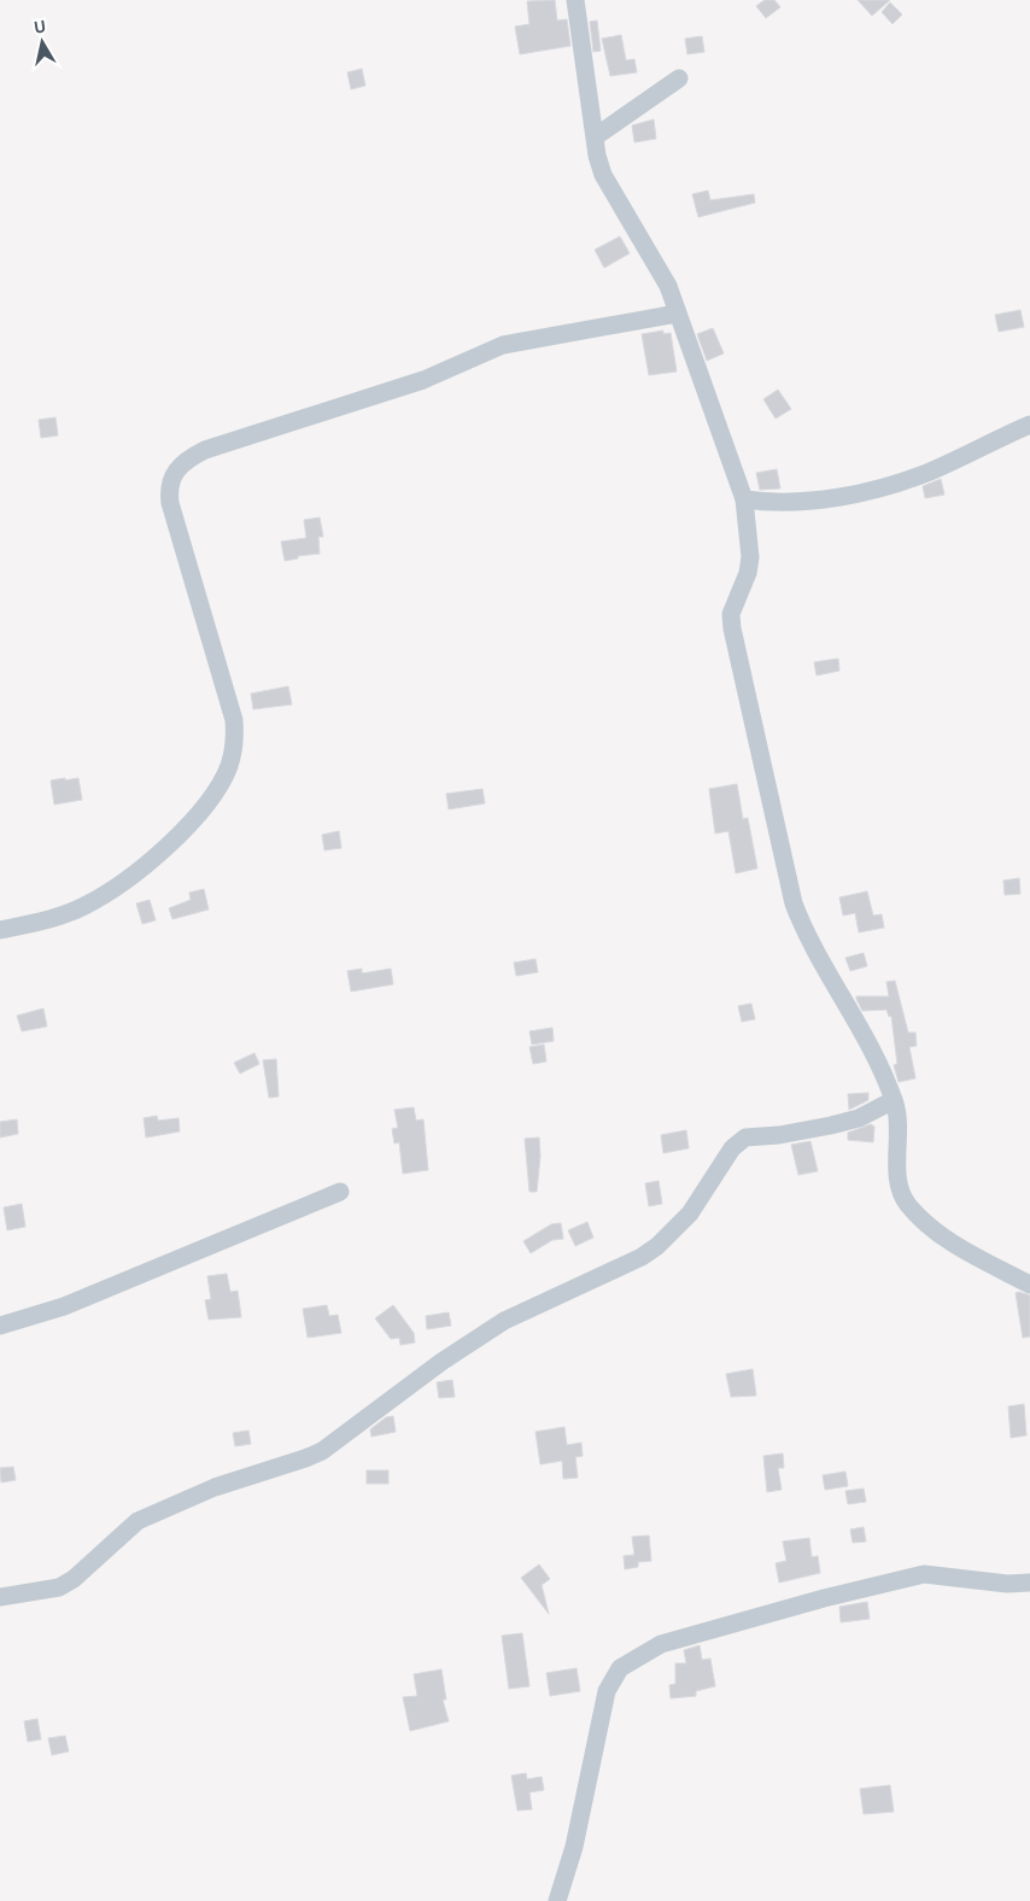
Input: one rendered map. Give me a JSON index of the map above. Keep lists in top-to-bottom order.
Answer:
{
  "north": "top"
}
